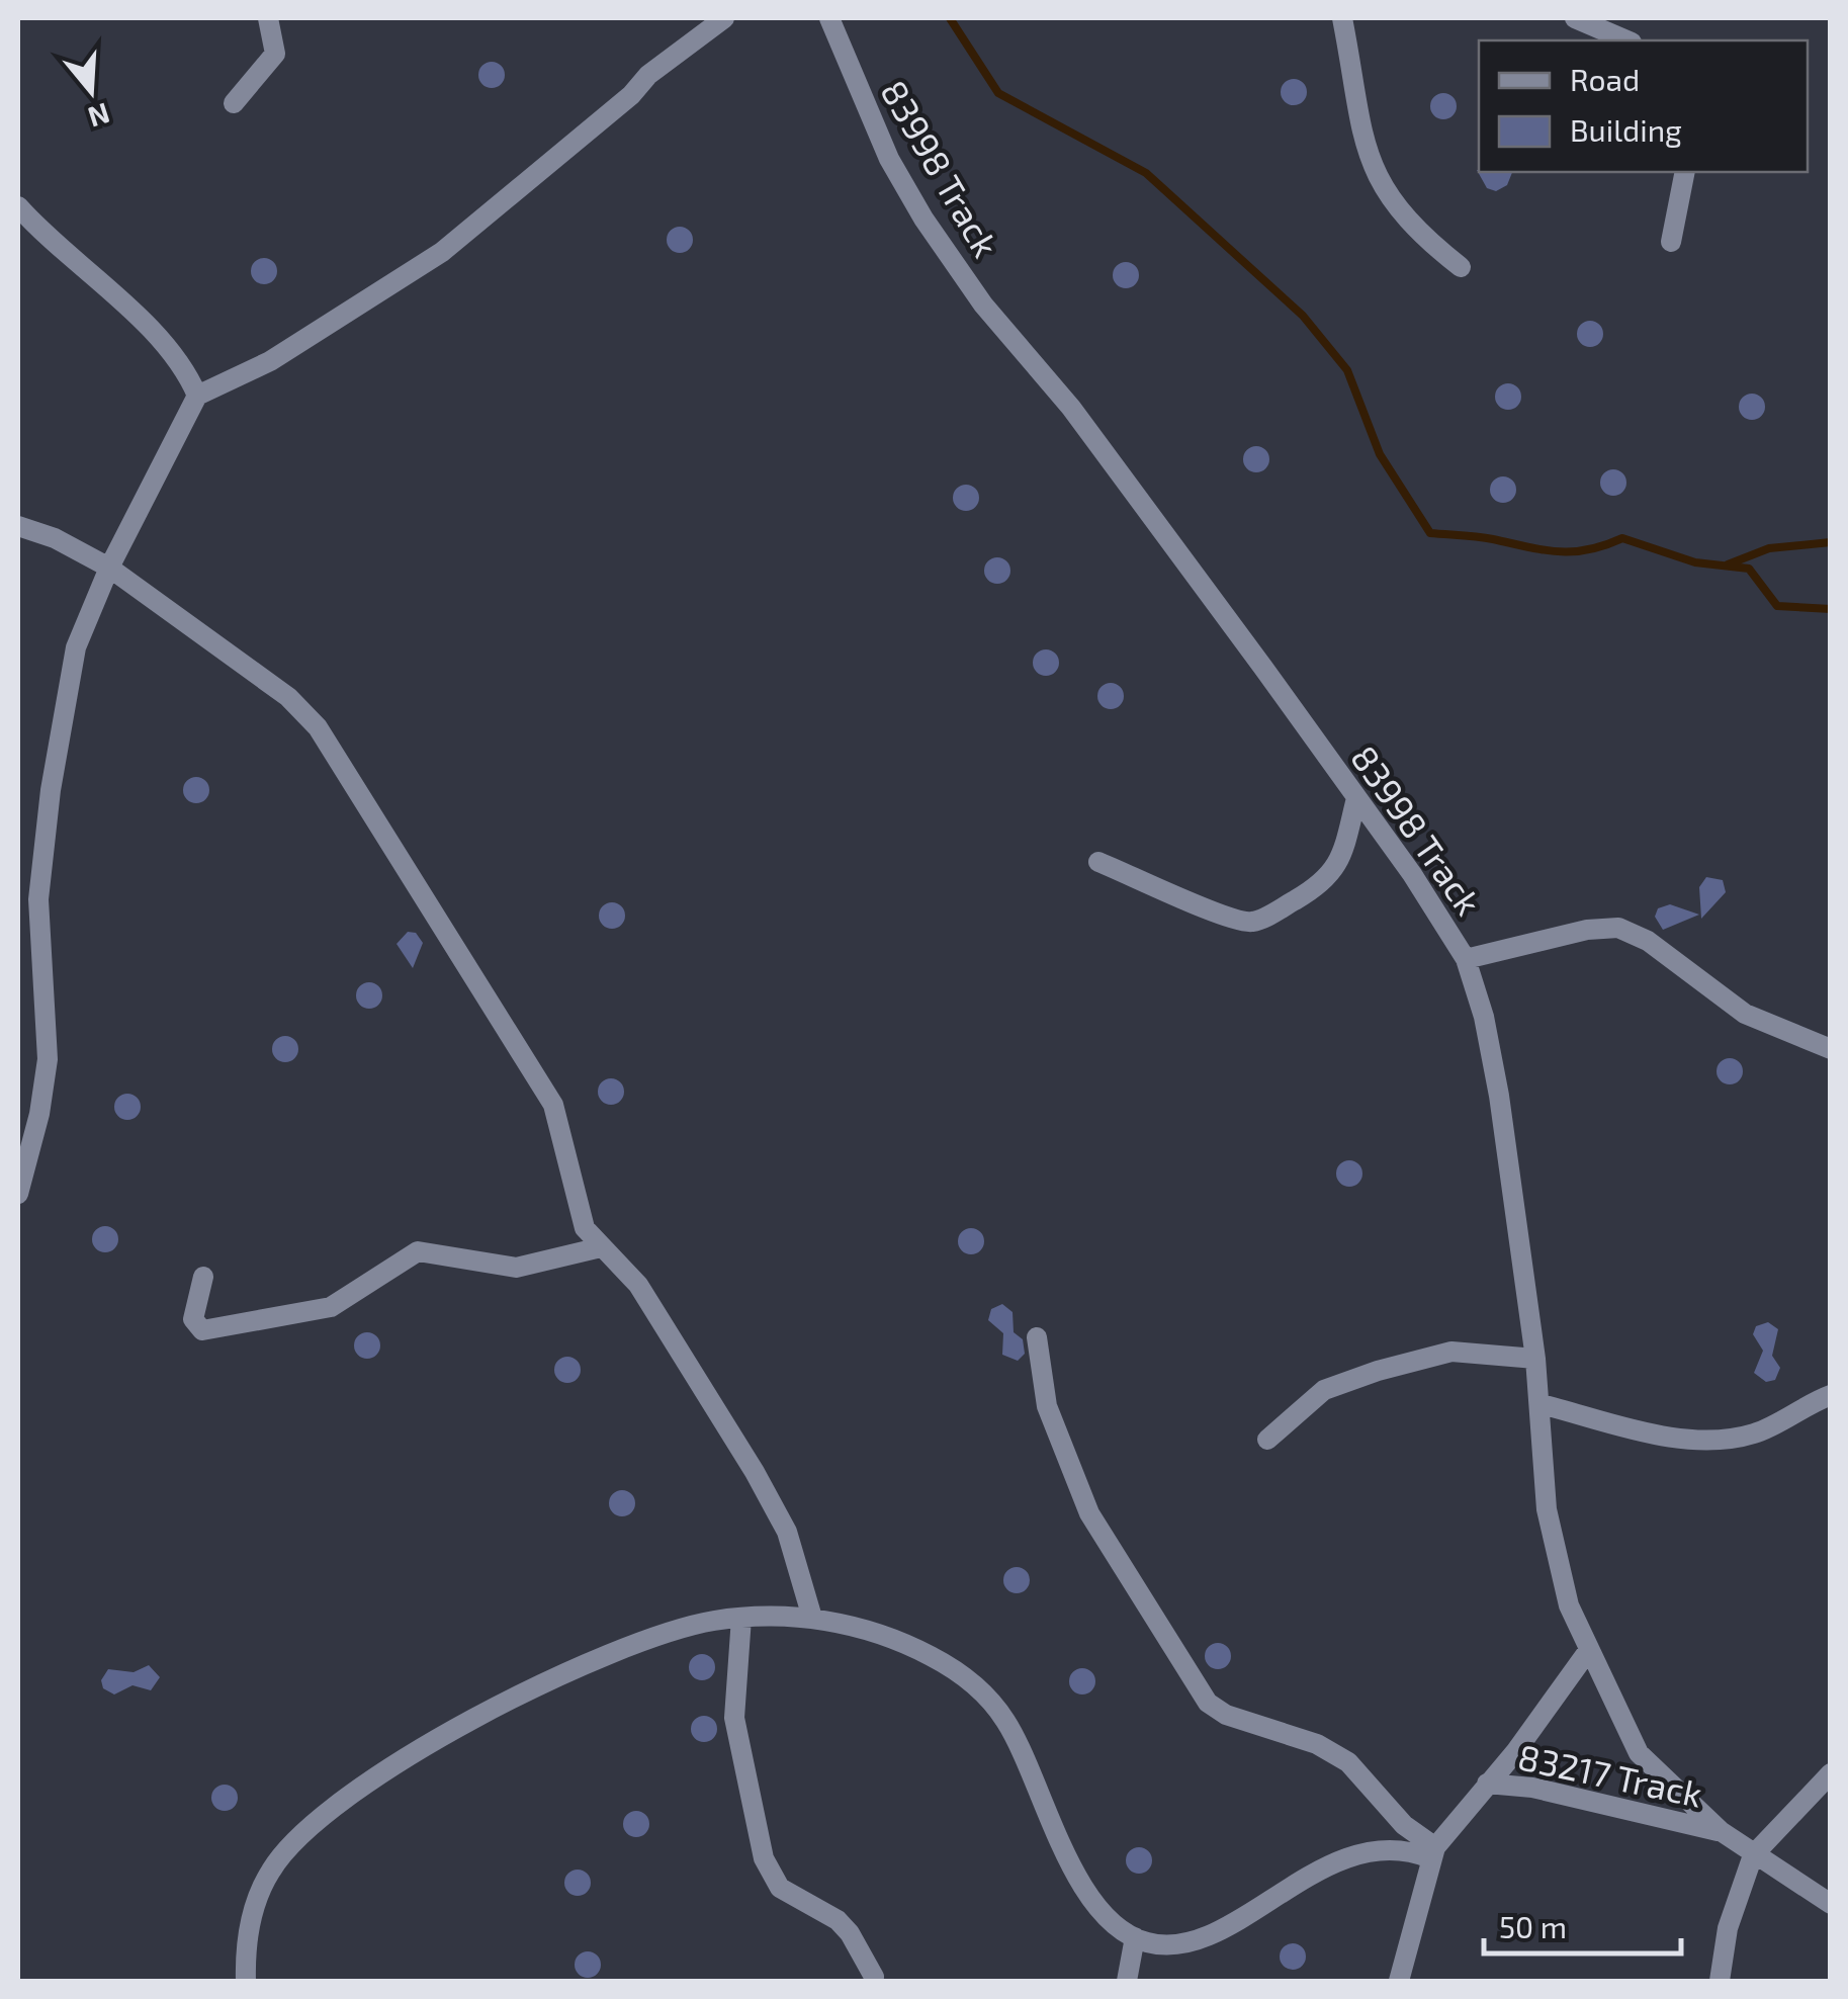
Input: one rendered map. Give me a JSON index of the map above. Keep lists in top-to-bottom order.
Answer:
{
  "streets": {
    "street": ["83998 Track", "83217 Track"]
  },
  "crossings": [
    ["83998 Track", "83217 Track"]
  ],
  "legend": ["Road", "Building"],
  "scale_bar": "50 m",
  "north": "bottom"
}
